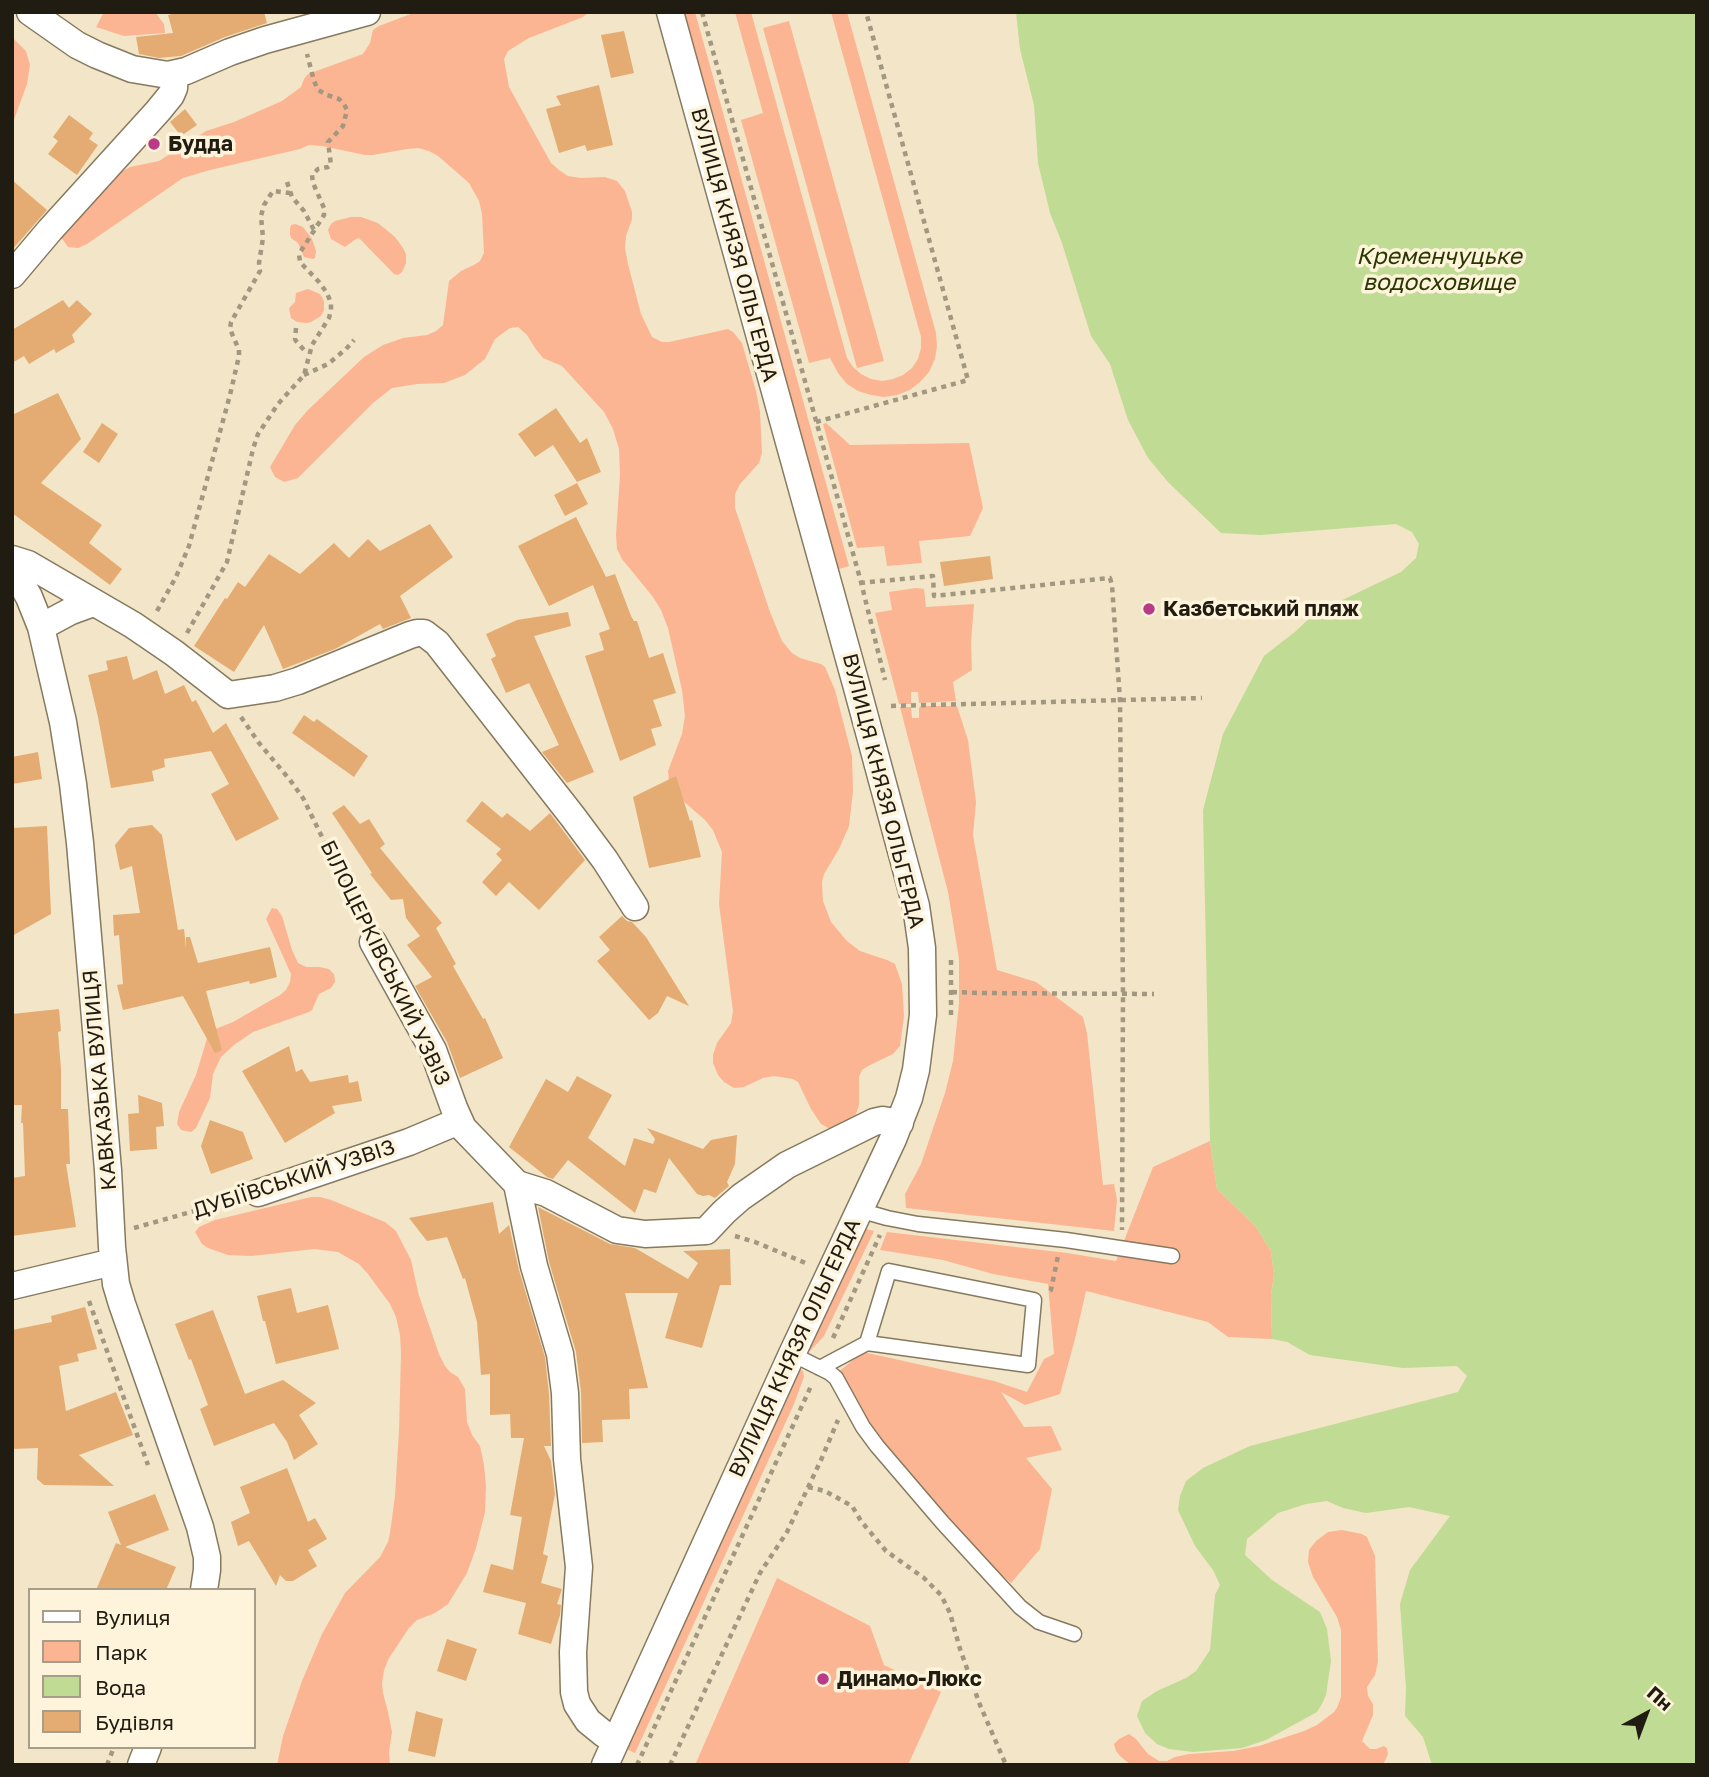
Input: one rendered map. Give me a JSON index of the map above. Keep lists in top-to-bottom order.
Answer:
{
  "streets": {
    "street": [
      "ВУЛИЦЯ КНЯЗЯ ОЛЬГЕРДА",
      "БІЛОЦЕРКІВСЬКИЙ УЗВІЗ",
      "КАВКАЗЬКА ВУЛИЦЯ",
      "ДУБІЇВСЬКИЙ УЗВІЗ"
    ]
  },
  "crossings": [
    ["БІЛОЦЕРКІВСЬКИЙ УЗВІЗ", "ДУБІЇВСЬКИЙ УЗВІЗ"]
  ],
  "water": ["Кременчуцьке водосховище"],
  "places": ["Будда", "Казбетський пляж", "Динамо-Люкс"],
  "legend": [
    "Вулиця",
    "Парк",
    "Вода",
    "Будівля"
  ],
  "north": "top right"
}
